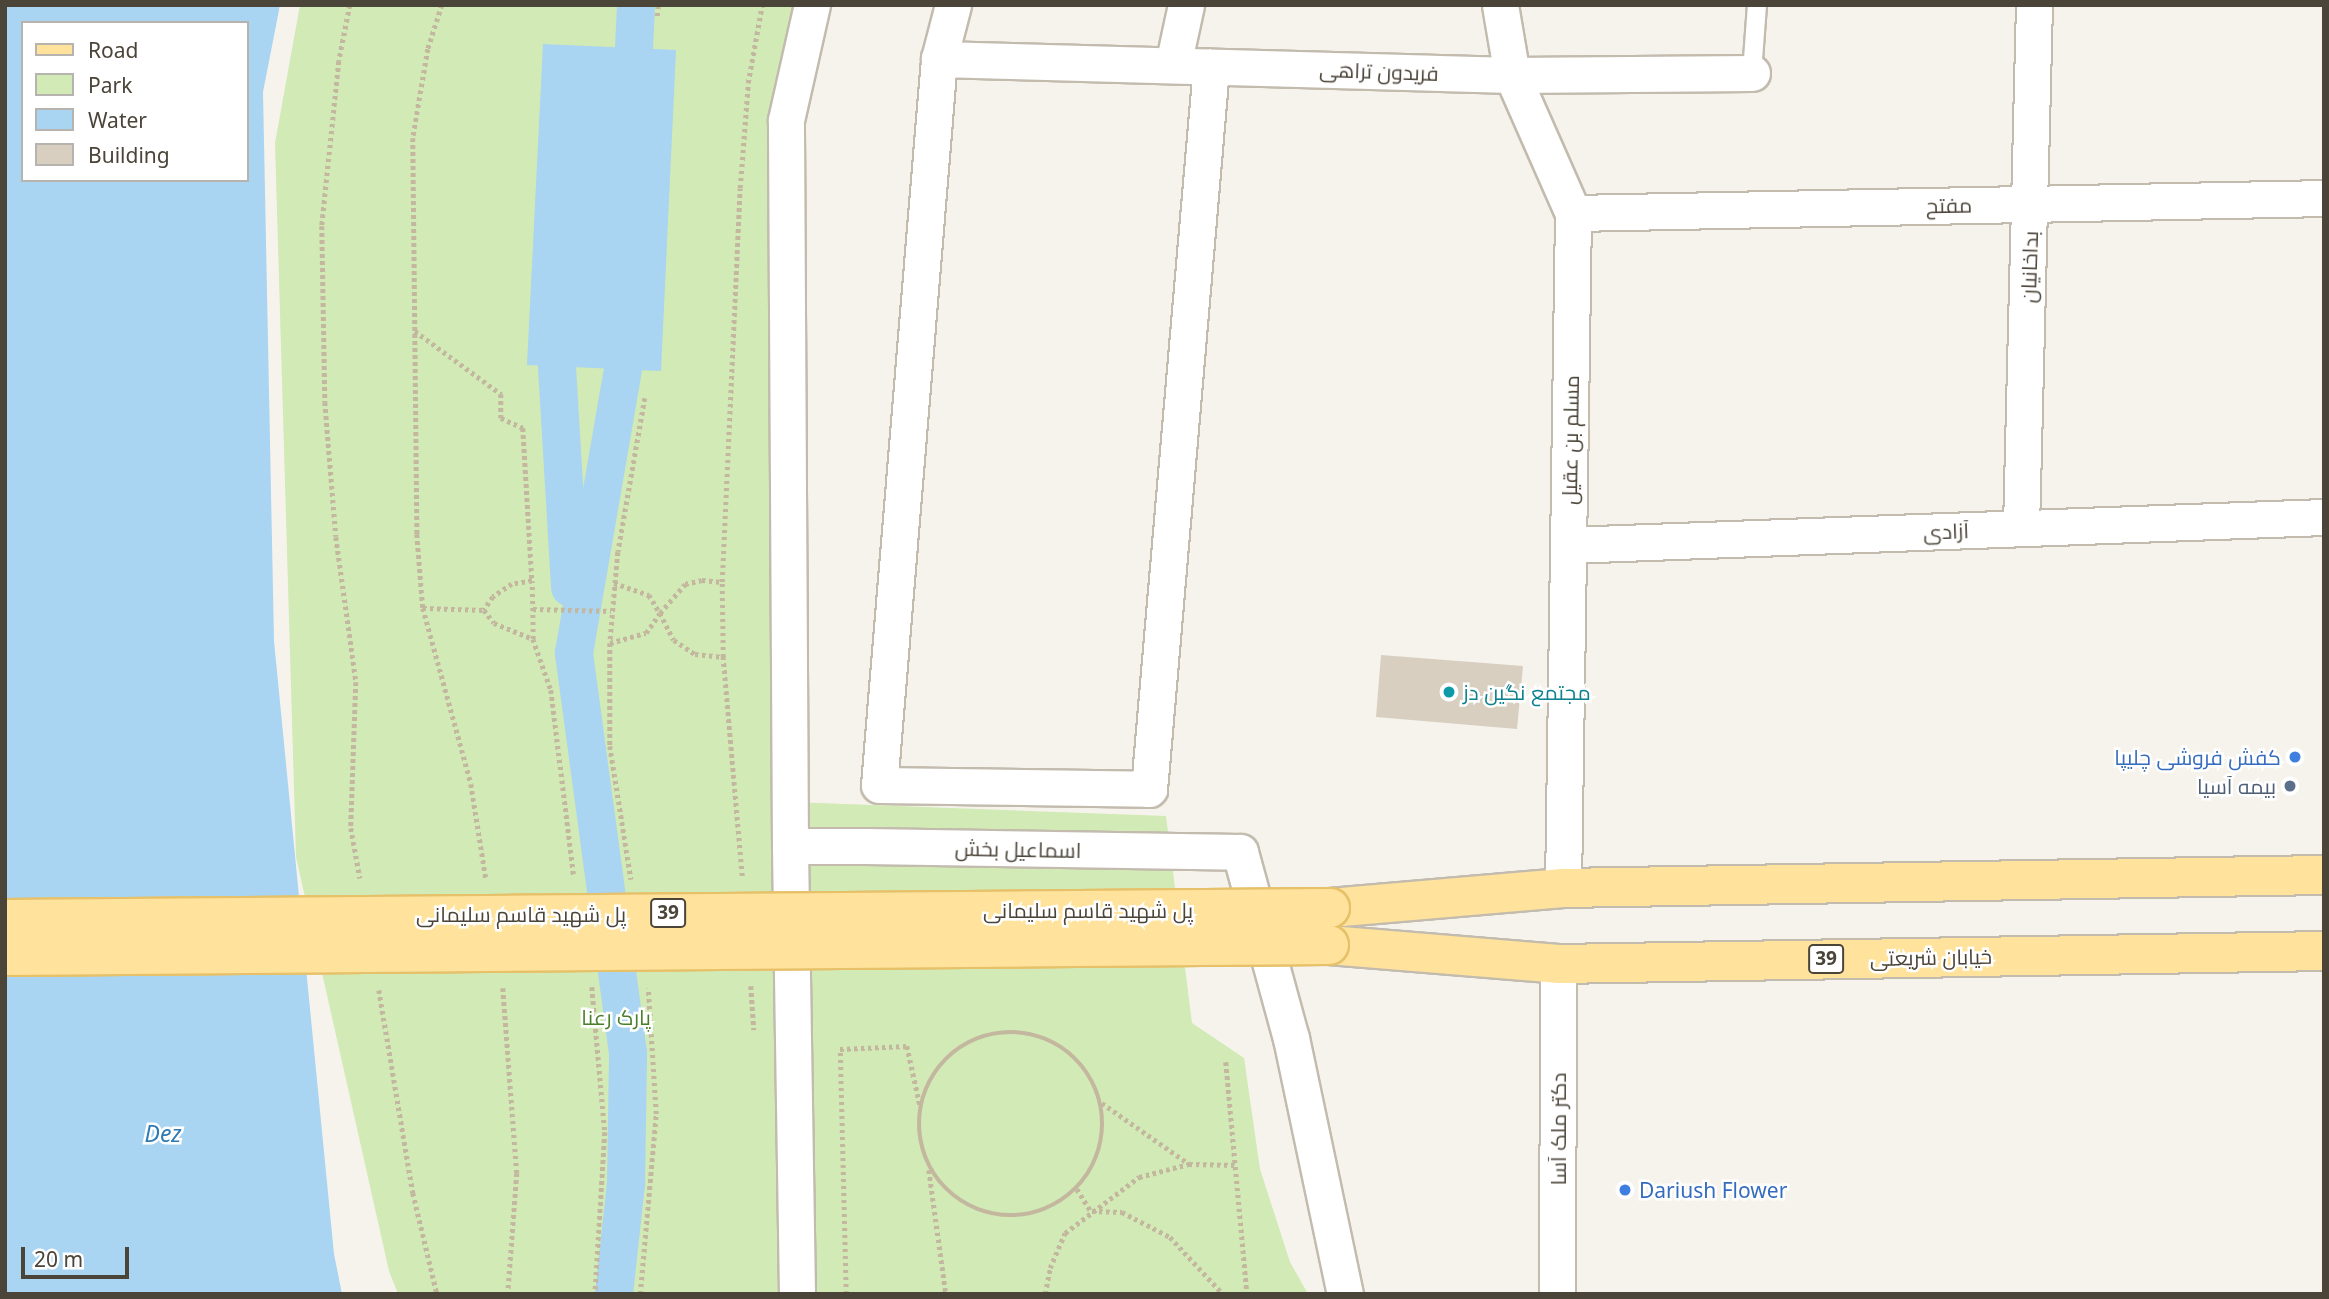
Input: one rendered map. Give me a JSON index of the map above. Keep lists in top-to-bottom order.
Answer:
{
  "streets": {
    "main road": ["پل شهید قاسم سلیمانی", "39", "خیابان شریعتی"],
    "street": [
      "فریدون تراهی",
      "مفتح",
      "بداخانیان",
      "مسلم بن عقیل",
      "آزادی",
      "اسماعیل بخش",
      "دکتر ملک آسا"
    ]
  },
  "crossings": [
    ["فریدون تراهی", "مسلم بن عقیل"],
    ["مفتح", "بداخانیان"],
    ["مفتح", "مسلم بن عقیل"],
    ["بداخانیان", "آزادی"],
    ["مسلم بن عقیل", "آزادی"],
    ["مسلم بن عقیل", "39"],
    ["پل شهید قاسم سلیمانی", "39"],
    ["پل شهید قاسم سلیمانی", "خیابان شریعتی"],
    ["39", "خیابان شریعتی"],
    ["خیابان شریعتی", "دکتر ملک آسا"]
  ],
  "water": ["Dez"],
  "parks": ["پارک رعنا"],
  "places": [
    "مجتمع نگین دز",
    "کفش فروشی چلیپا",
    "بیمه آسیا",
    "Dariush Flower"
  ],
  "legend": [
    "Road",
    "Park",
    "Water",
    "Building"
  ],
  "scale_bar": "20 m"
}
